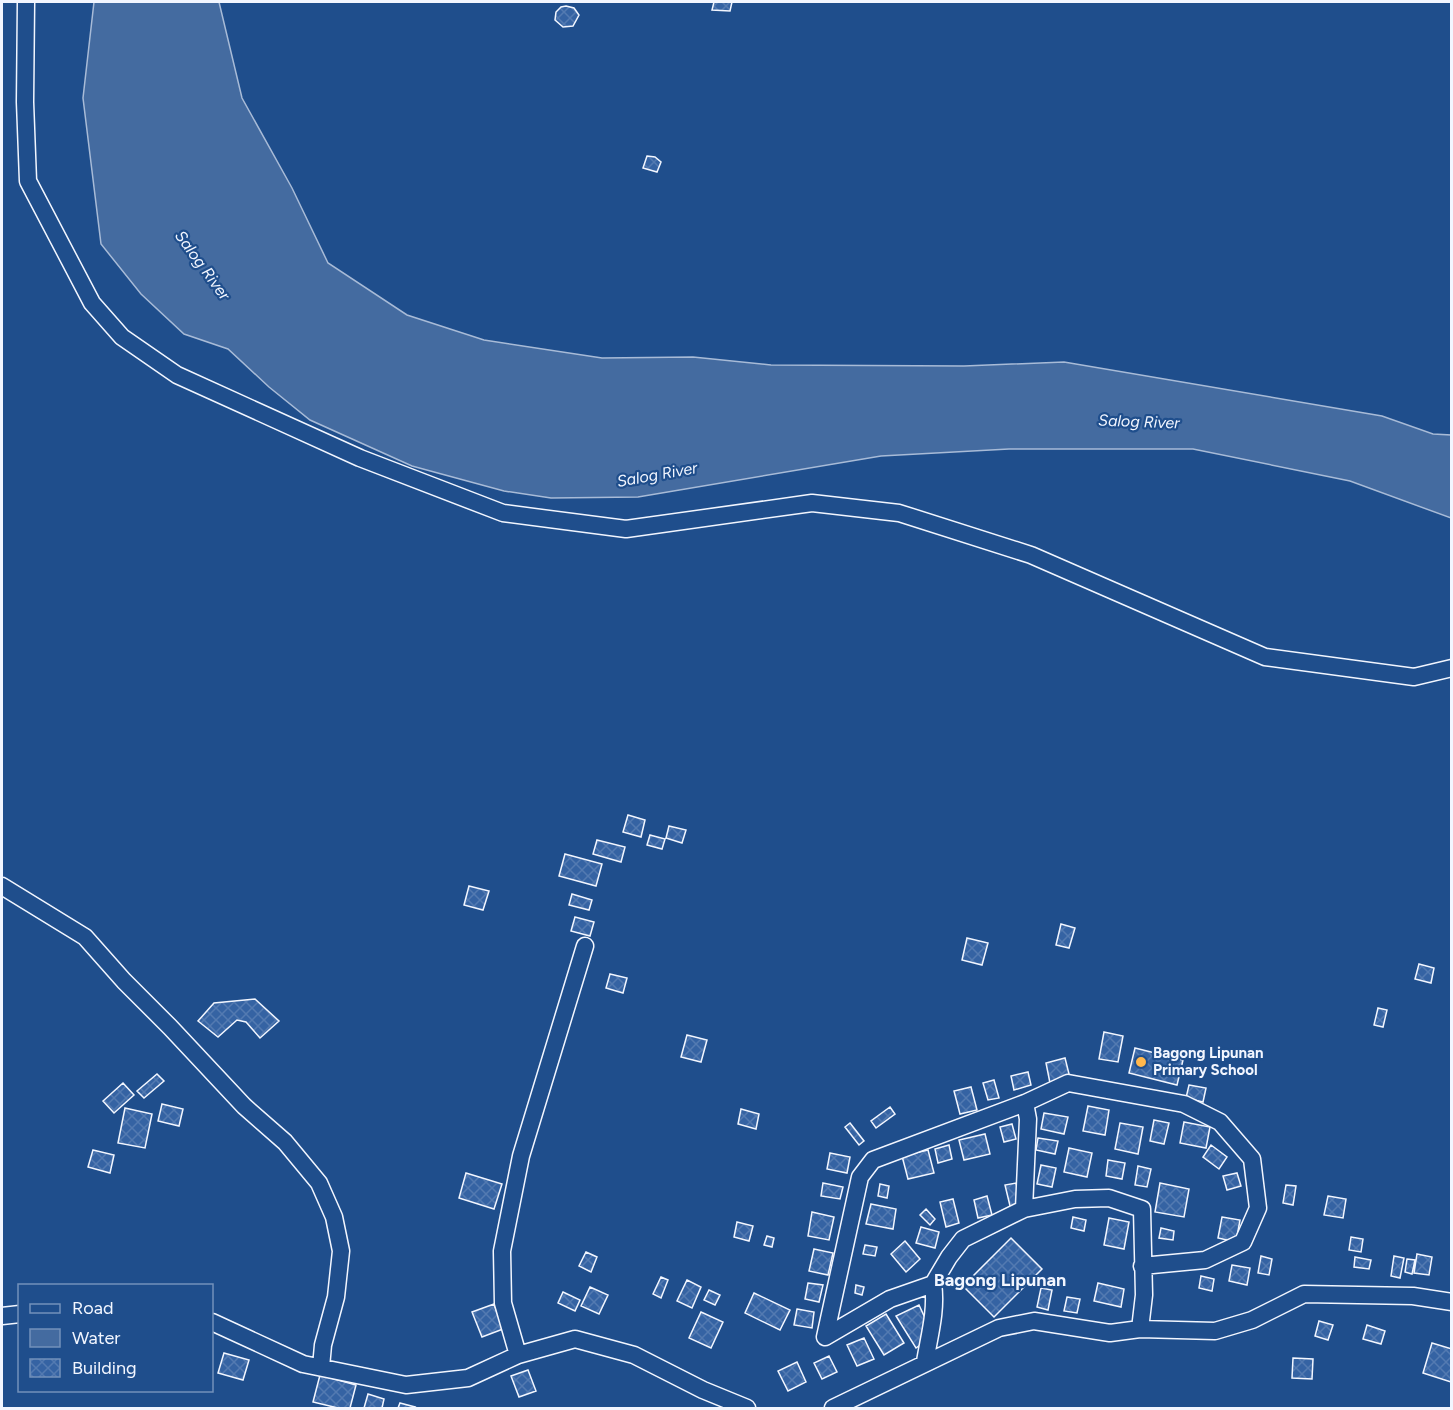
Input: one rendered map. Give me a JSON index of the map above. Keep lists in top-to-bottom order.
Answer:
{
  "districts": ["Bagong Lipunan"],
  "water": ["Salog River"],
  "places": ["Bagong Lipunan Primary School"],
  "legend": ["Road", "Water", "Building"]
}
